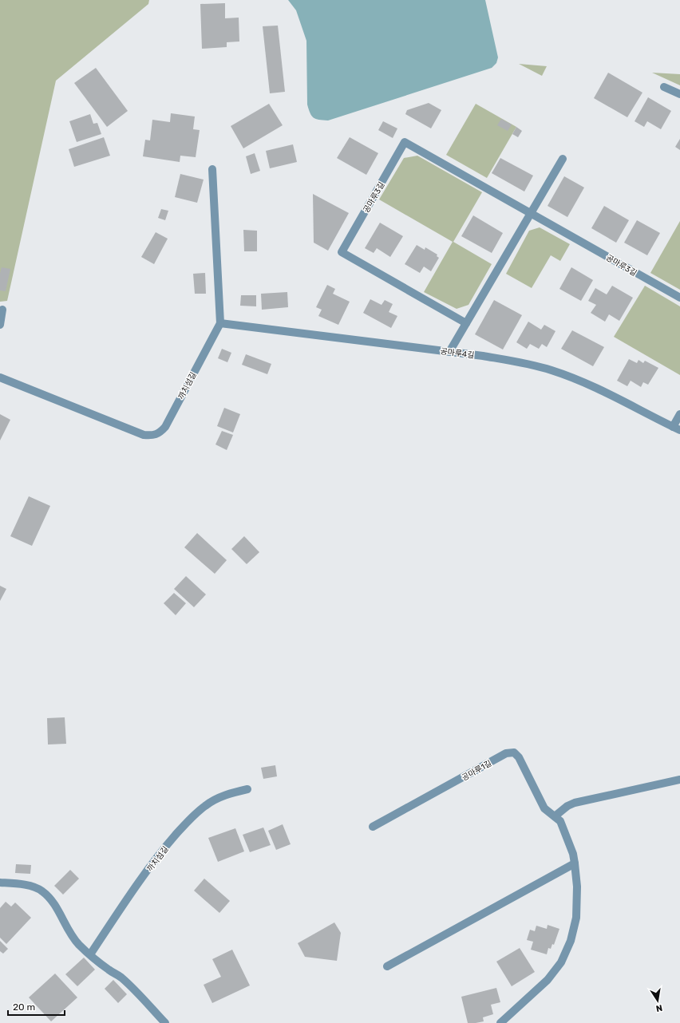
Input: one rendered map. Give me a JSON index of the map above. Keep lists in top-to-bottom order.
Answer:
{
  "streets": {
    "street": [
      "공마루3길",
      "공마루4길",
      "까치섬길",
      "공마루1길"
    ]
  },
  "crossings": [
    ["공마루4길", "까치섬길"]
  ],
  "scale_bar": "20 m",
  "north": "bottom"
}
